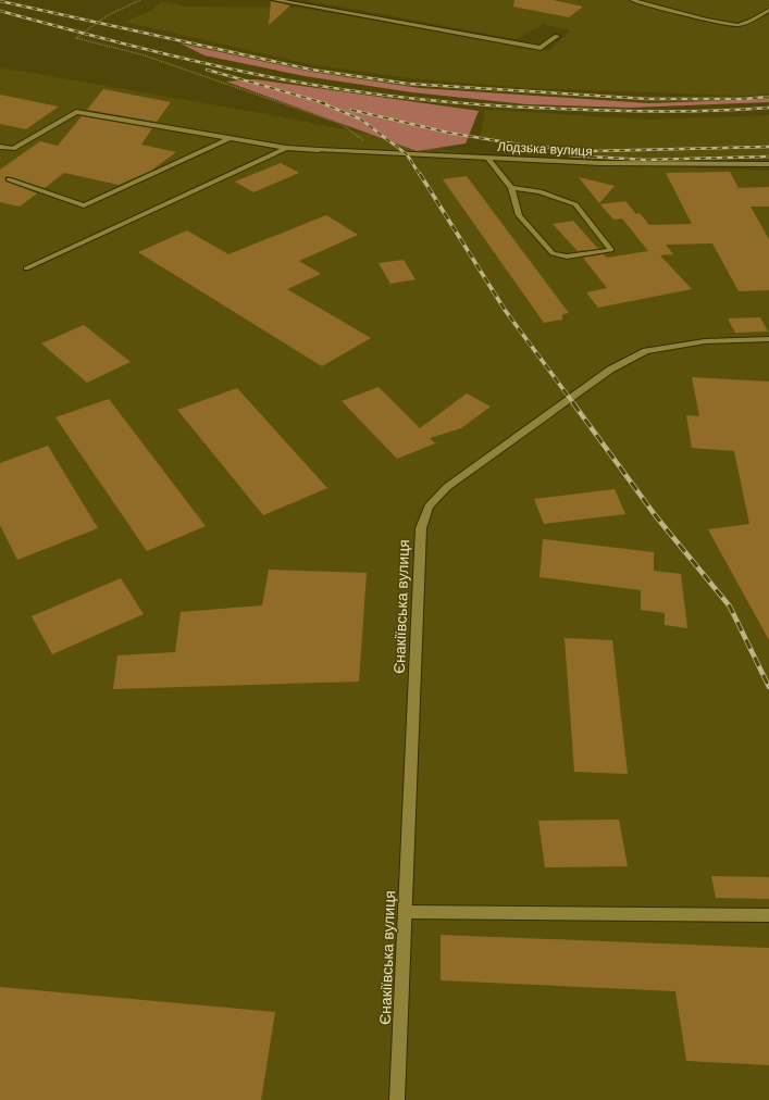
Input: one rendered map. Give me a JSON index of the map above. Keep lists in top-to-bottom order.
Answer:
{
  "streets": {
    "street": ["Лодзька вулиця", "Єнакіївська вулиця"]
  }
}
